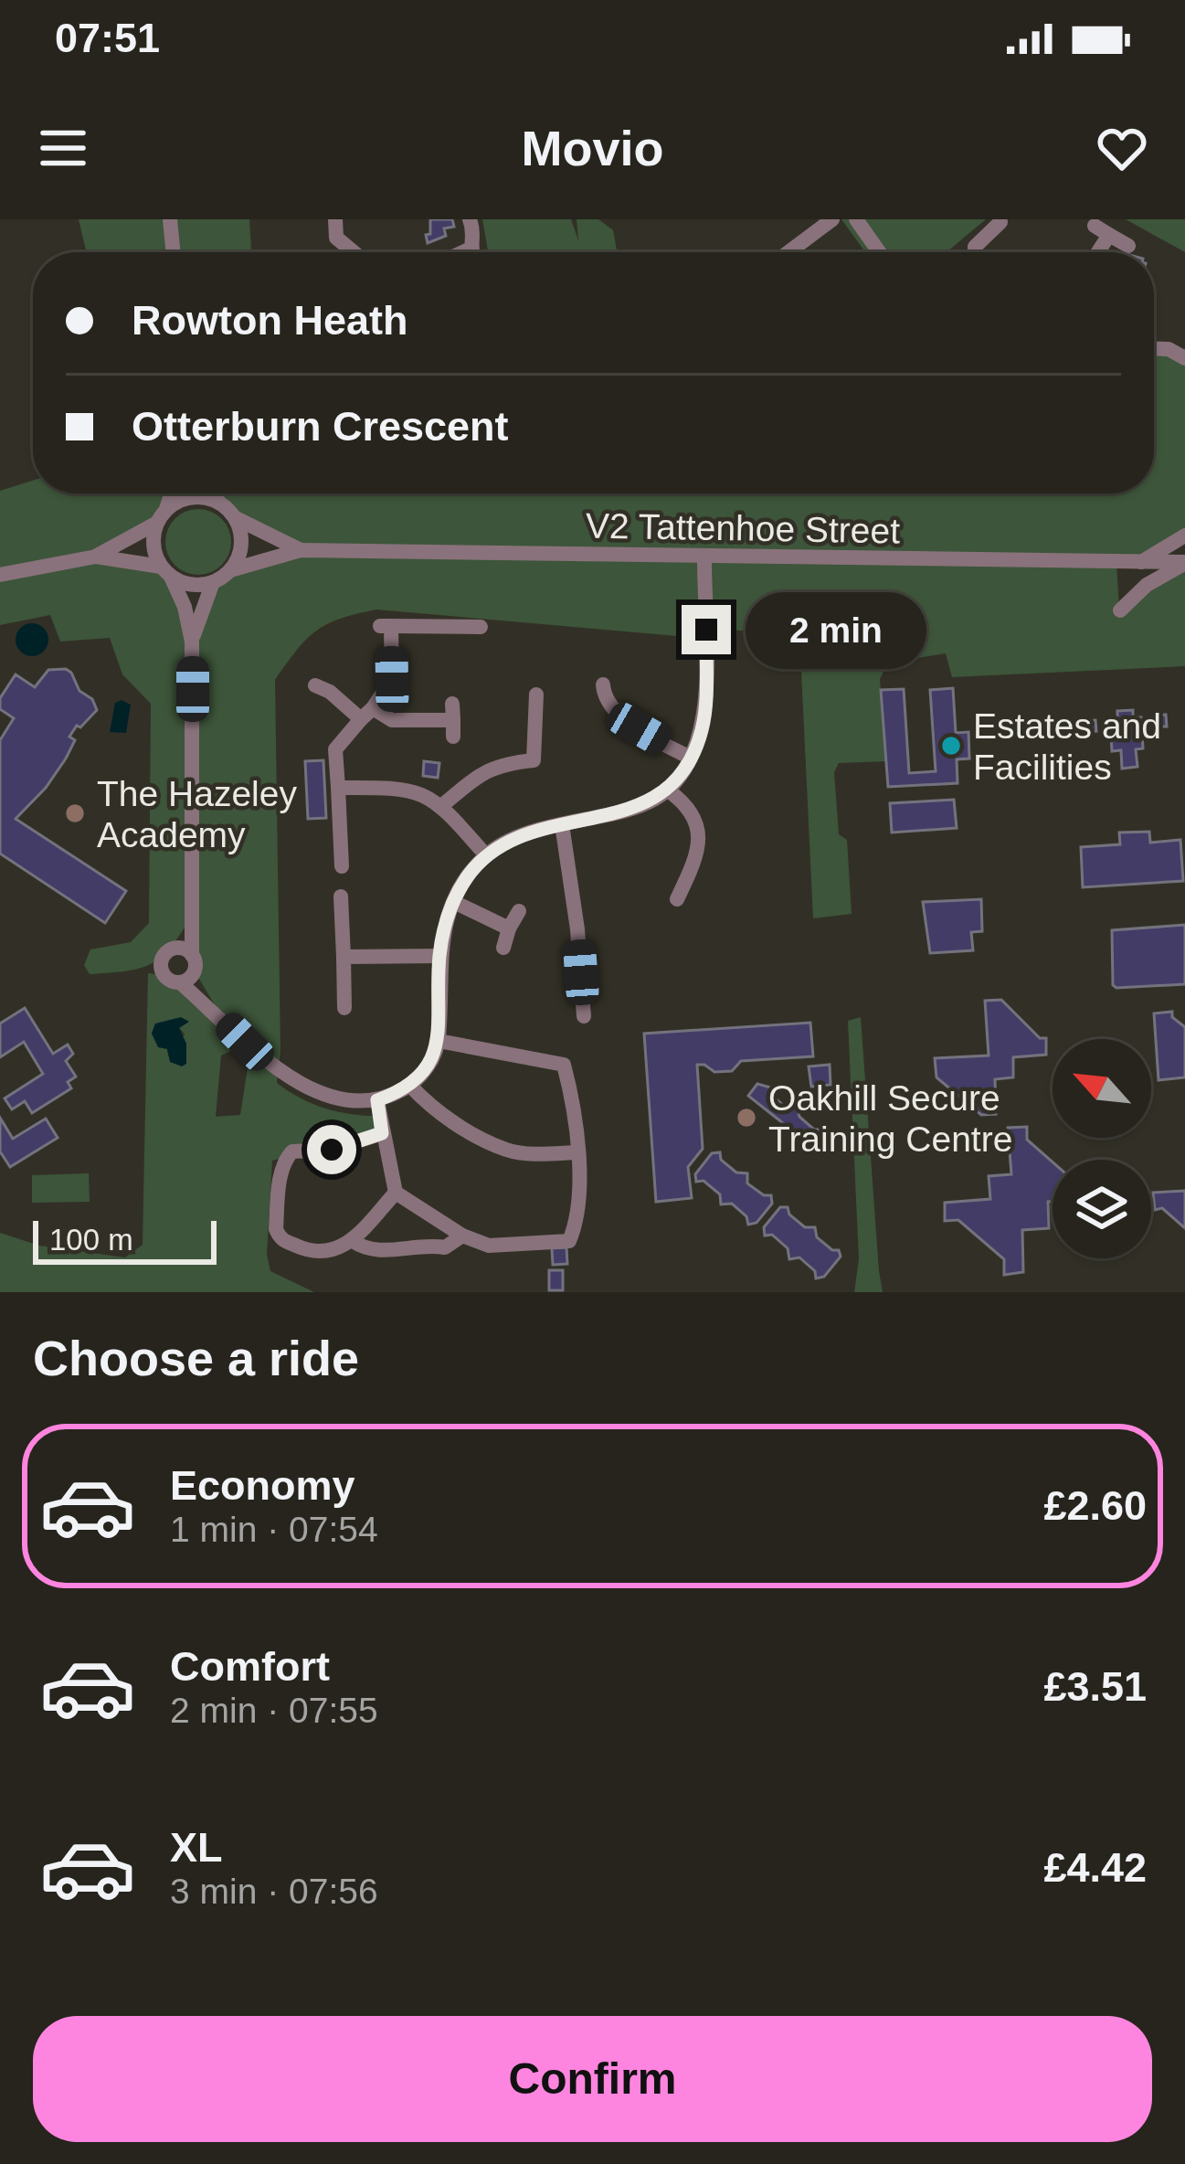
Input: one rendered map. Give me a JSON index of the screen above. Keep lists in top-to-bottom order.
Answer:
{
  "streets": {
    "street": ["V2 Tattenhoe Street"]
  },
  "places": ["Estates and Facilities", "The Hazeley Academy", "Oakhill Secure Training Centre"],
  "scale_bar": "100 m",
  "north": "top left",
  "page": {
    "status": "07:51",
    "header": "Movio",
    "banner": ["Rowton Heath", "Otterburn Crescent"],
    "bubble": "2 min",
    "scale": "100 m",
    "heading": "Choose a ride",
    "list": [
      {
        "name": "Economy",
        "note": "1 min · 07:54",
        "value": "£2.60"
      },
      {
        "name": "Comfort",
        "note": "2 min · 07:55",
        "value": "£3.51"
      },
      {
        "name": "XL",
        "note": "3 min · 07:56",
        "value": "£4.42"
      }
    ],
    "buttons": "Confirm"
  }
}
